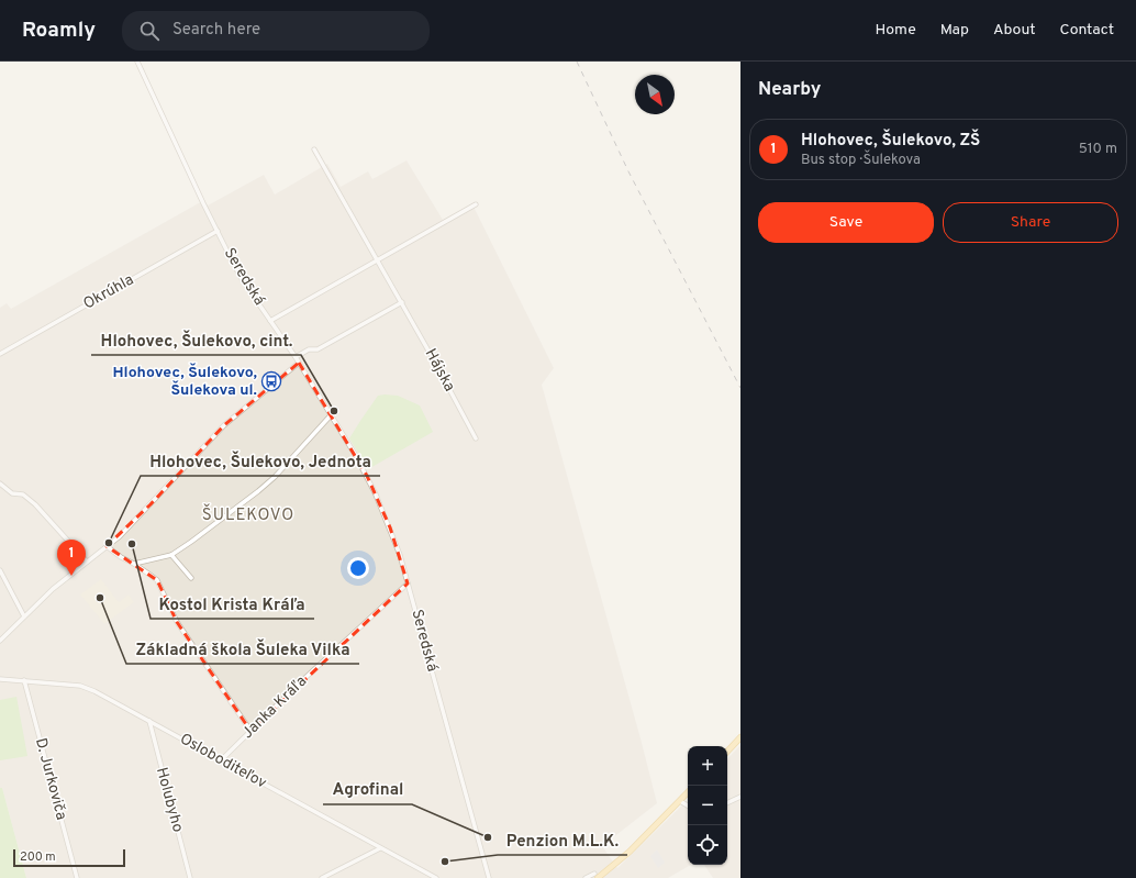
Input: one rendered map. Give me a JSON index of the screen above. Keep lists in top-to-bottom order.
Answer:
{
  "streets": {
    "street": [
      "Seredská",
      "Okrúhla",
      "Hájska",
      "Janka Kráľa",
      "Osloboditeľov",
      "D. Jurkoviča",
      "Holubyho"
    ]
  },
  "crossings": [
    ["Seredská", "Okrúhla"],
    ["Seredská", "Janka Kráľa"],
    ["Janka Kráľa", "Osloboditeľov"],
    ["Osloboditeľov", "D. Jurkoviča"],
    ["Osloboditeľov", "Holubyho"]
  ],
  "districts": ["ŠULEKOVO"],
  "places": {
    "bus stop": ["Hlohovec, Šulekovo, Šulekova ul."],
    "other": [
      "Hlohovec, Šulekovo, cint.",
      "Hlohovec, Šulekovo, Jednota",
      "Kostol Krista Kráľa",
      "Základná škola Šuleka Vilka",
      "Agrofinal",
      "Penzion M.L.K."
    ]
  },
  "scale_bar": "200 m",
  "north": "bottom right",
  "page": {
    "header": "Roamly",
    "search": "Search here",
    "nav": [
      "Home",
      "Map",
      "About",
      "Contact"
    ],
    "heading": "Nearby",
    "list": [
      {
        "mark": "1",
        "name": "Hlohovec, Šulekovo, ZŠ",
        "note": "Bus stop · Šulekova",
        "value": "510 m"
      }
    ],
    "buttons": ["Save", "Share"],
    "pins": "1",
    "map_buttons": ["+", "−"],
    "scale": "200 m"
  }
}
